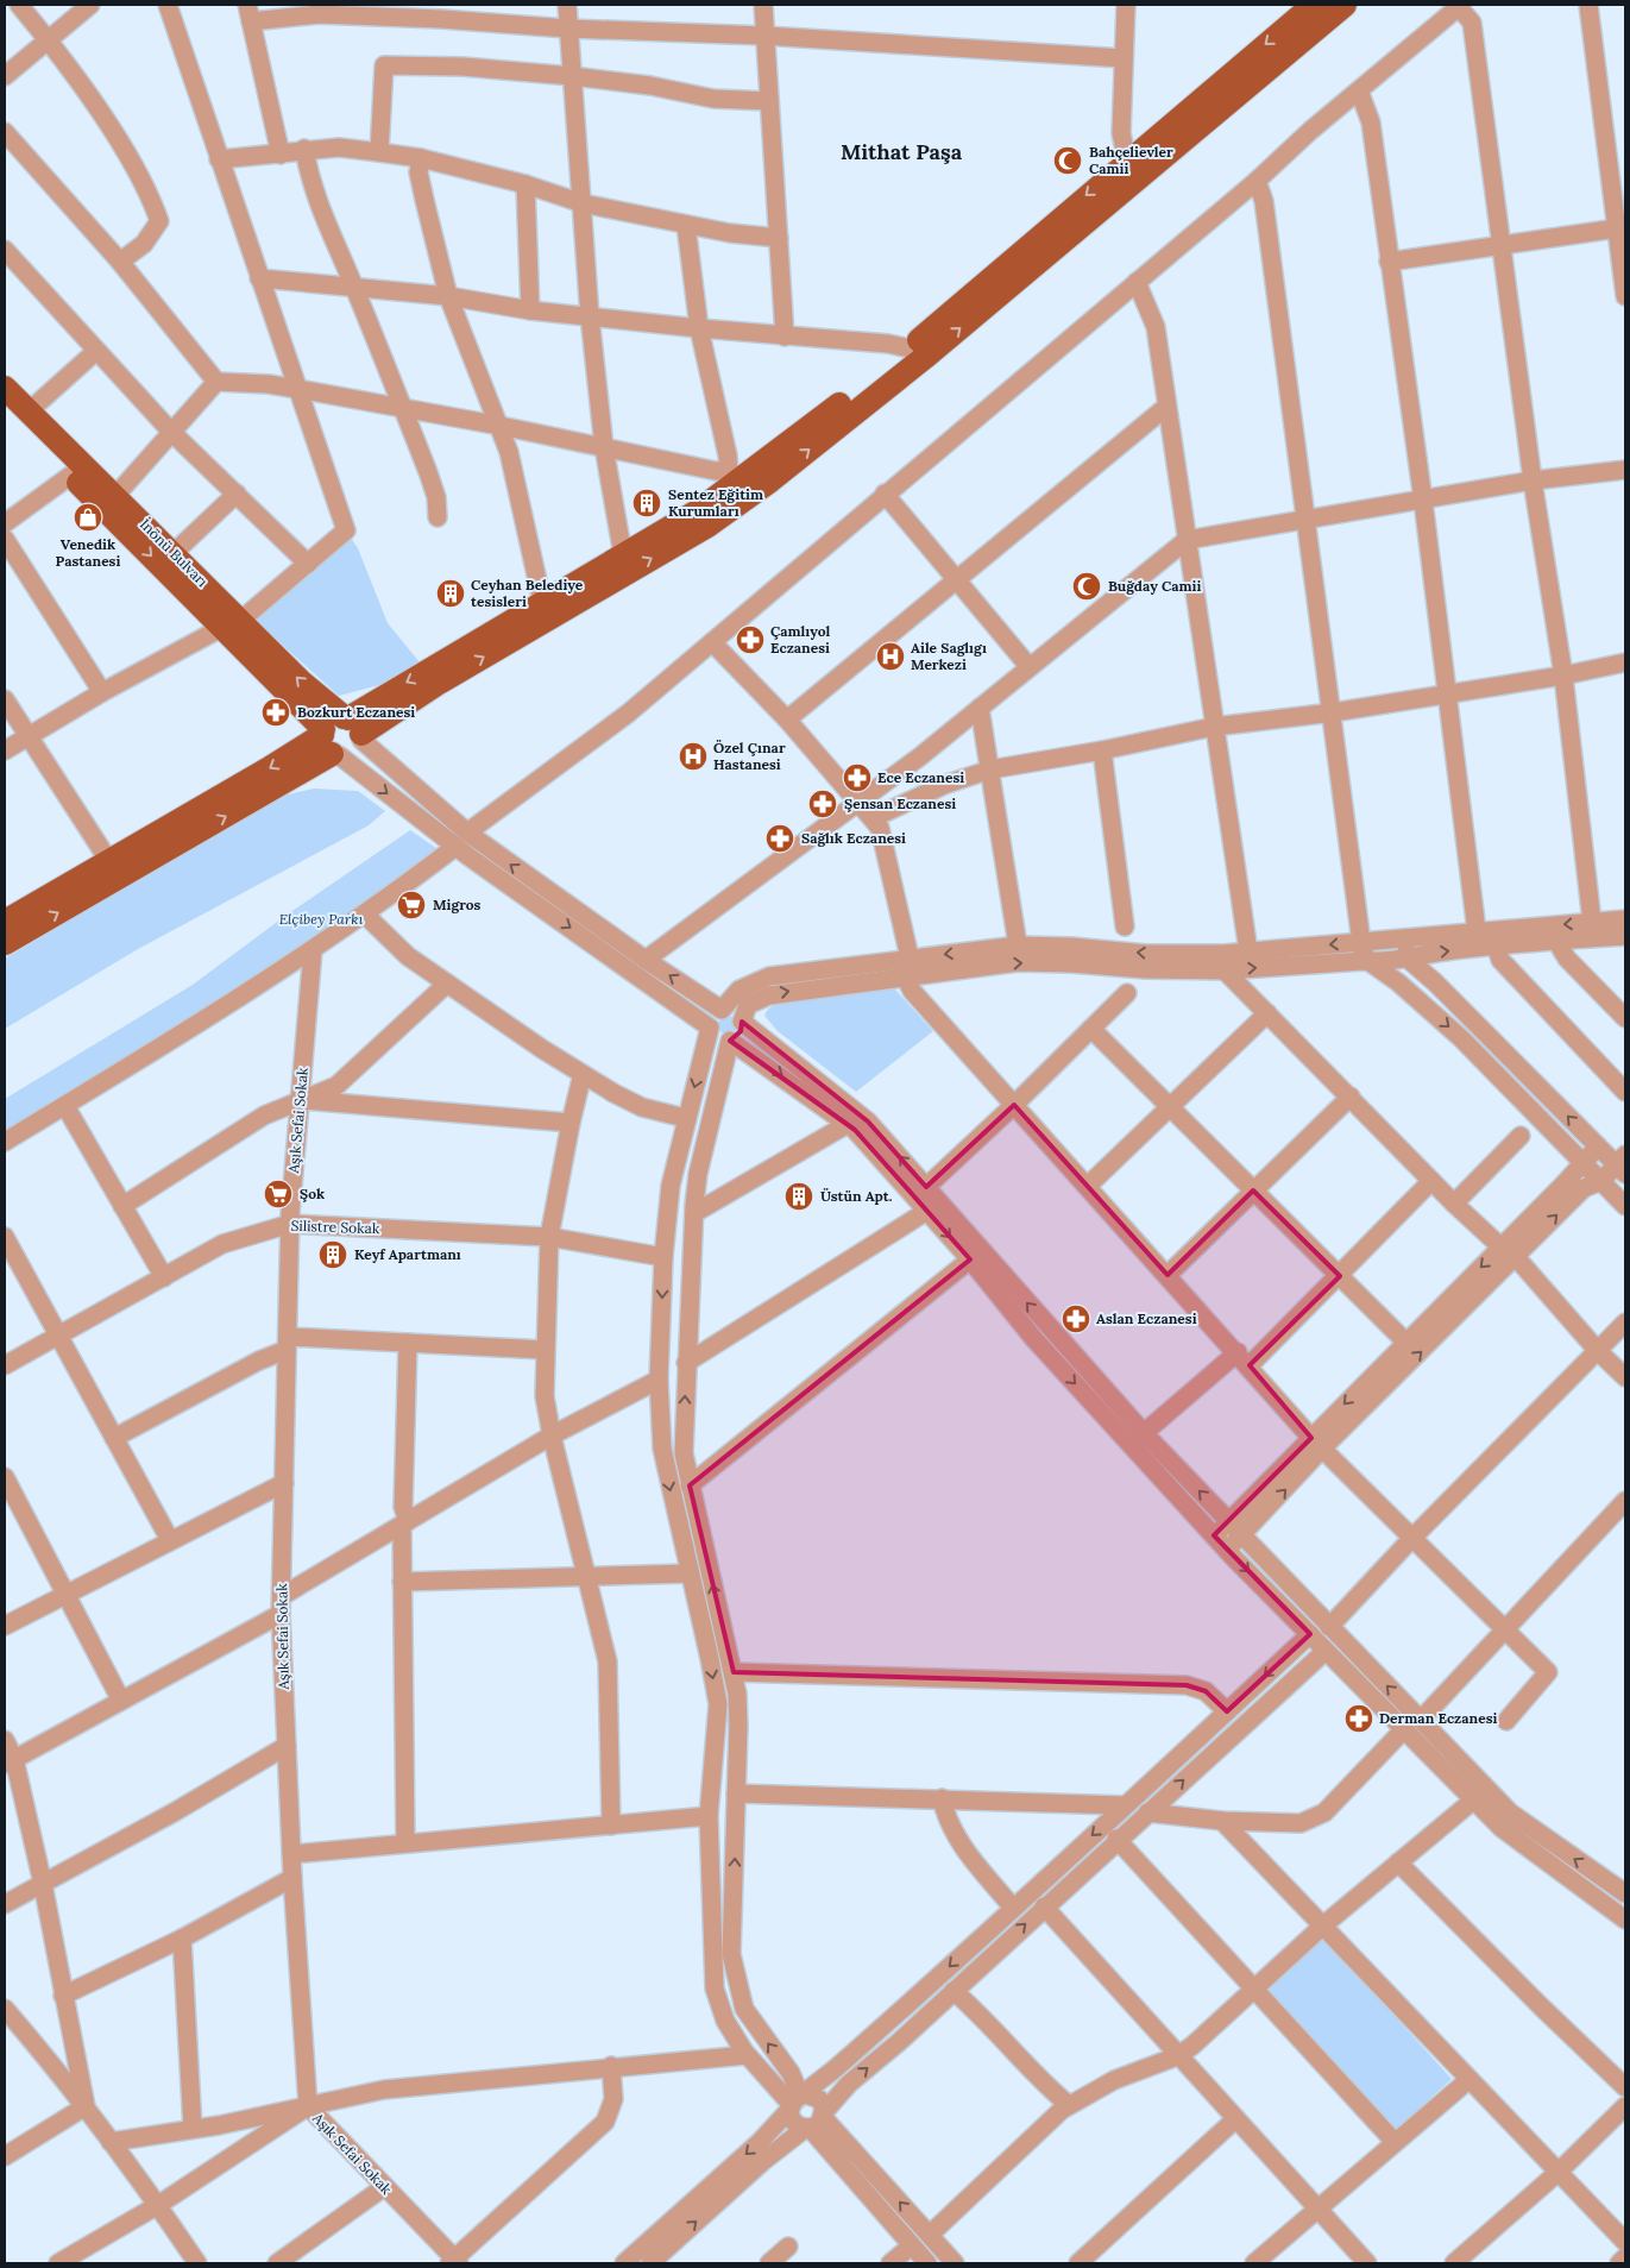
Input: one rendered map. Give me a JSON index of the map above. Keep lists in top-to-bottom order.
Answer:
{
  "streets": {
    "main road": ["İnönü Bulvarı"],
    "street": ["Aşık Sefai Sokak", "Silistre Sokak"]
  },
  "crossings": [
    ["Aşık Sefai Sokak", "Silistre Sokak"]
  ],
  "districts": ["Mithat Paşa"],
  "parks": ["Elçibey Parkı"],
  "places": {
    "mosque": ["Bahçelievler Camii", "Buğday Camii"],
    "building": [
      "Sentez Eğitim Kurumları",
      "Ceyhan Belediye tesisleri",
      "Üstün Apt.",
      "Keyf Apartmanı"
    ],
    "shop": ["Venedik Pastanesi"],
    "pharmacy": [
      "Çamlıyol Eczanesi",
      "Bozkurt Eczanesi",
      "Ece Eczanesi",
      "Şensan Eczanesi",
      "Sağlık Eczanesi",
      "Aslan Eczanesi",
      "Derman Eczanesi"
    ],
    "hospital": ["Aile Saglıgı Merkezi", "Özel Çınar Hastanesi"],
    "supermarket": ["Migros", "Şok"]
  }
}
